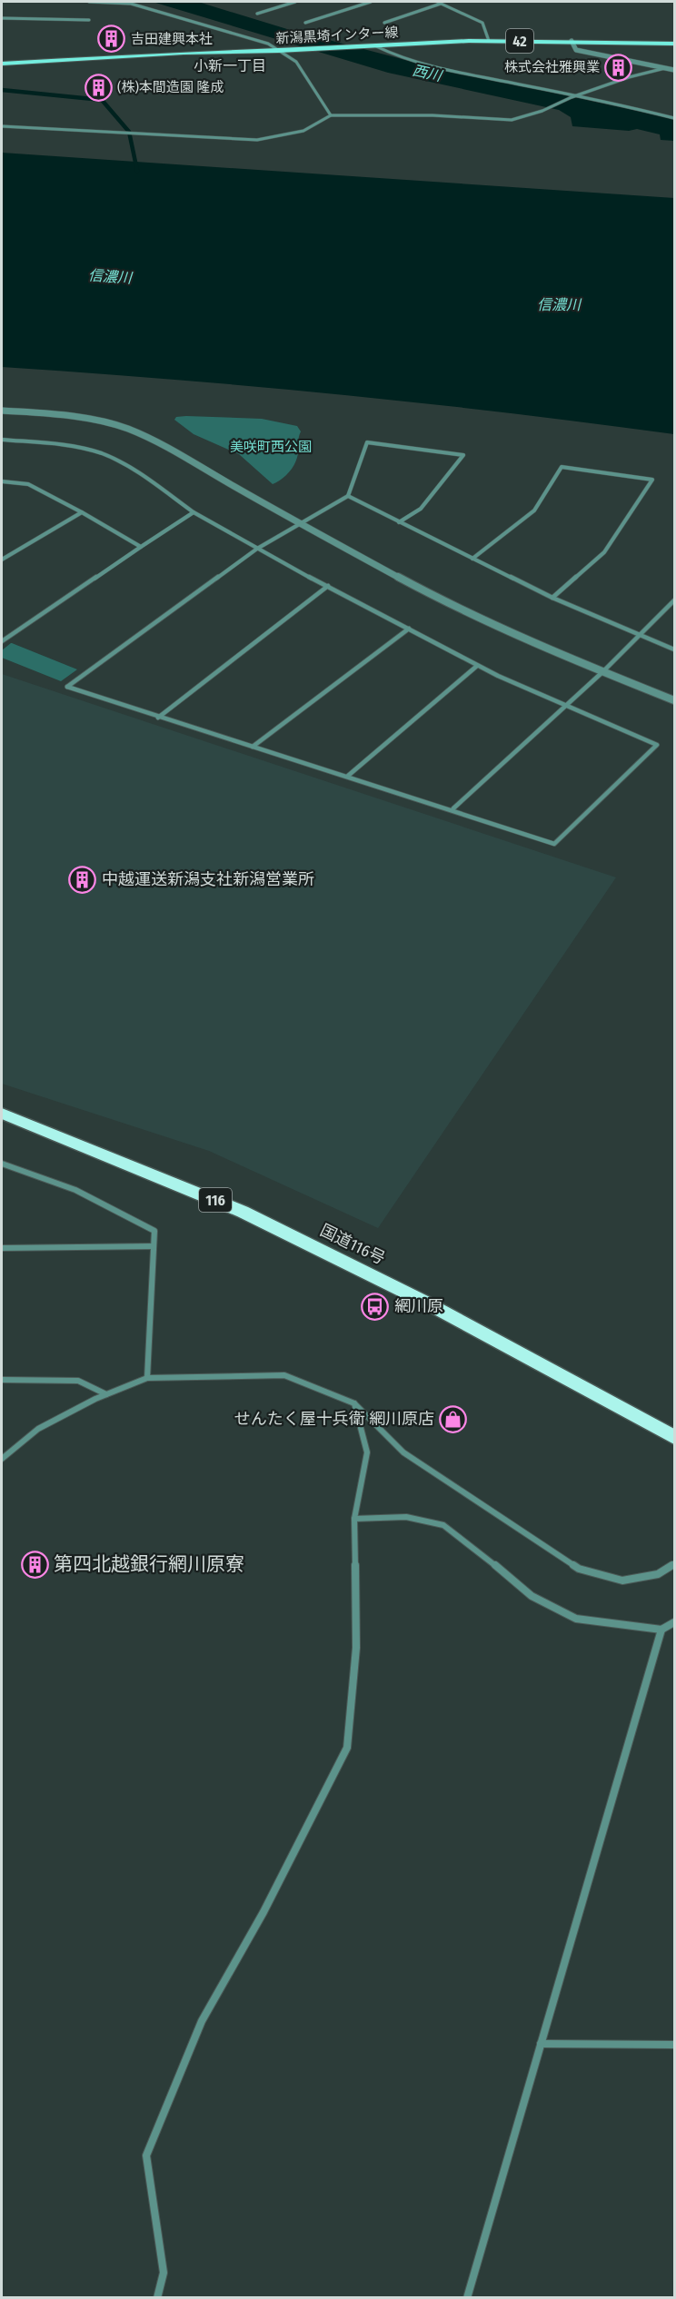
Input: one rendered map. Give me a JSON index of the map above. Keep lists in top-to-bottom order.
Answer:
{
  "streets": {
    "highway": ["116", "国道116号"],
    "main road": ["新潟黒埼インター線", "42"]
  },
  "districts": ["小新一丁目"],
  "water": ["西川", "信濃川"],
  "parks": ["美咲町西公園"],
  "places": {
    "building": [
      "吉田建興本社",
      "株式会社雅興業",
      "(株)本間造園 隆成",
      "中越運送新潟支社新潟営業所",
      "第四北越銀行網川原寮"
    ],
    "bus stop": ["網川原"],
    "shop": ["せんたく屋十兵衛 網川原店"]
  }
}
